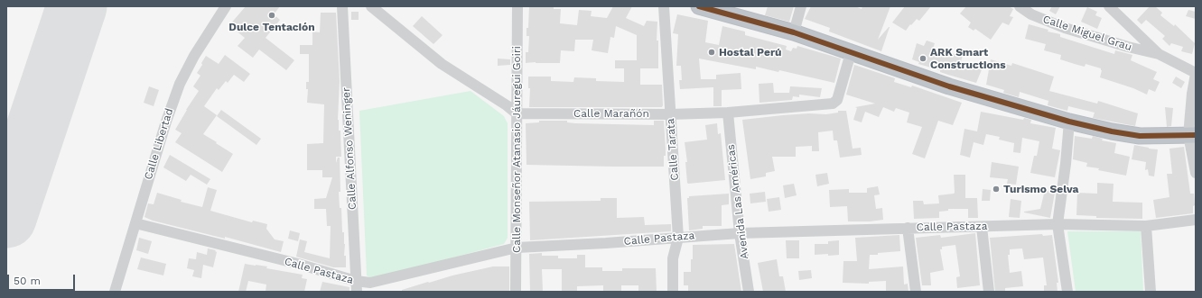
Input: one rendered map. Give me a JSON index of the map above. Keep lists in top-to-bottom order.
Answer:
{
  "streets": {
    "street": [
      "Calle Miguel Grau",
      "Calle Marañón",
      "Calle Libertad",
      "Calle Alfonso Weninger",
      "Calle Monseñor Atanasio Jáuregui Goiri",
      "Calle Tarata",
      "Avenida Las Américas",
      "Calle Pastaza"
    ]
  },
  "crossings": [
    ["Calle Marañón", "Calle Monseñor Atanasio Jáuregui Goiri"],
    ["Calle Marañón", "Calle Tarata"],
    ["Calle Marañón", "Avenida Las Américas"],
    ["Calle Libertad", "Calle Pastaza"],
    ["Calle Alfonso Weninger", "Calle Pastaza"],
    ["Calle Monseñor Atanasio Jáuregui Goiri", "Calle Pastaza"],
    ["Calle Tarata", "Calle Pastaza"],
    ["Avenida Las Américas", "Calle Pastaza"]
  ],
  "places": [
    "Dulce Tentación",
    "Hostal Perú",
    "ARK Smart Constructions",
    "Turismo Selva"
  ],
  "scale_bar": "50 m"
}
